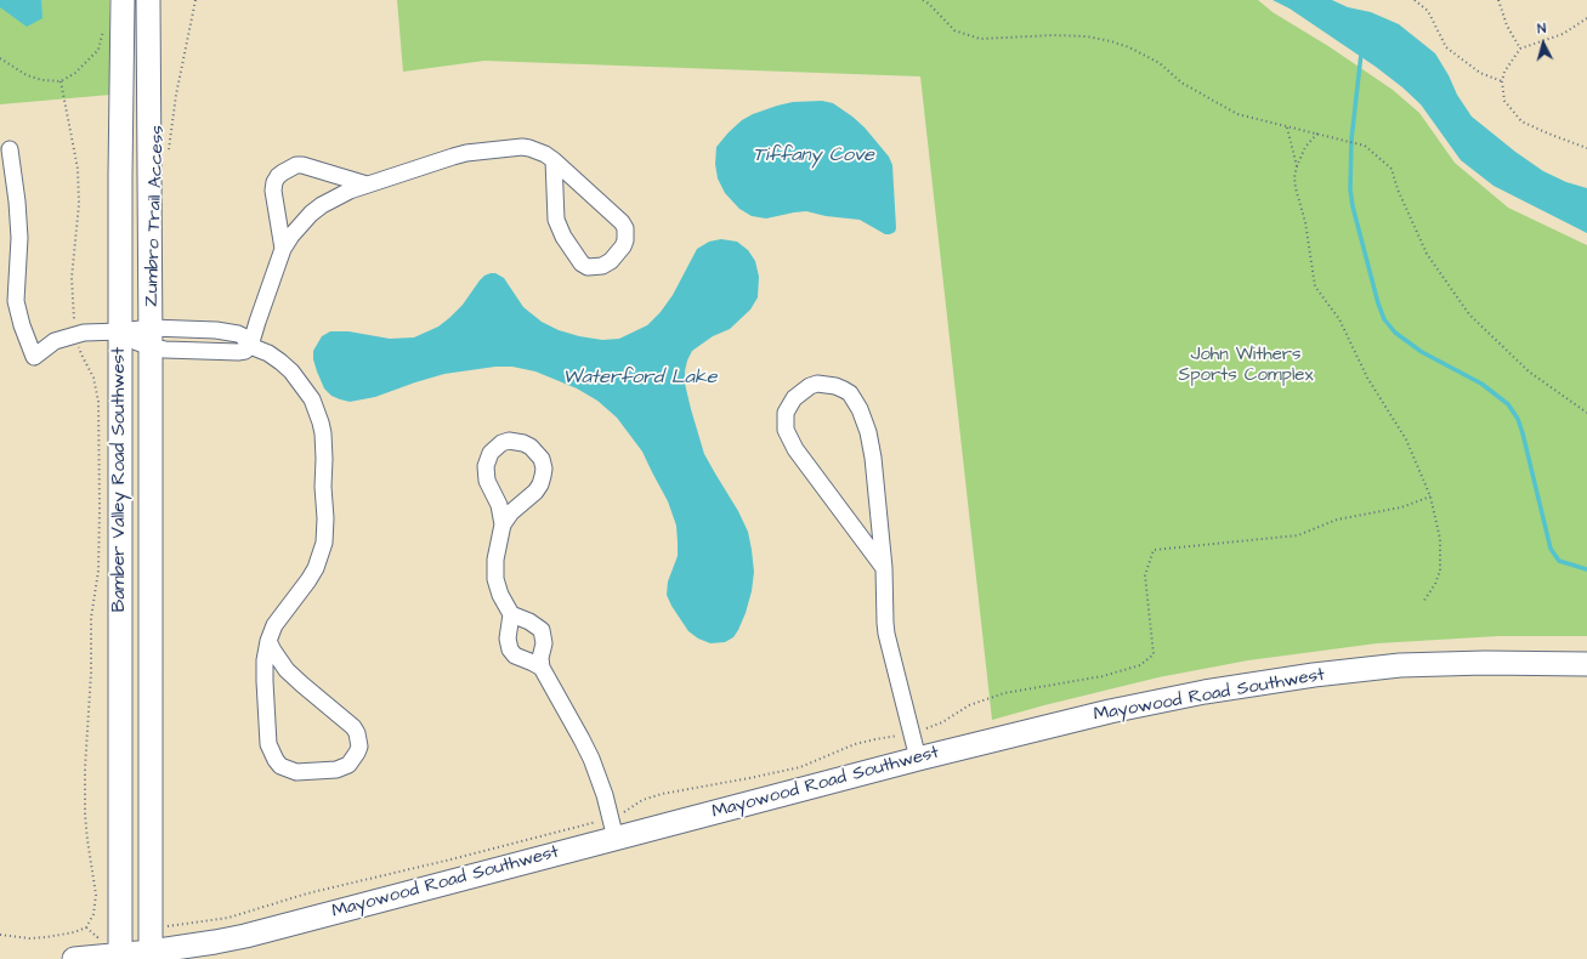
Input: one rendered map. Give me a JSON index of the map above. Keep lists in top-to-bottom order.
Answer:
{
  "streets": {
    "main road": ["Bamber Valley Road Southwest", "Mayowood Road Southwest"],
    "path": ["Zumbro Trail Access"]
  },
  "crossings": [
    ["Bamber Valley Road Southwest", "Mayowood Road Southwest"]
  ],
  "water": ["Tiffany Cove", "Waterford Lake"],
  "parks": ["John Withers Sports Complex"],
  "north": "top"
}
